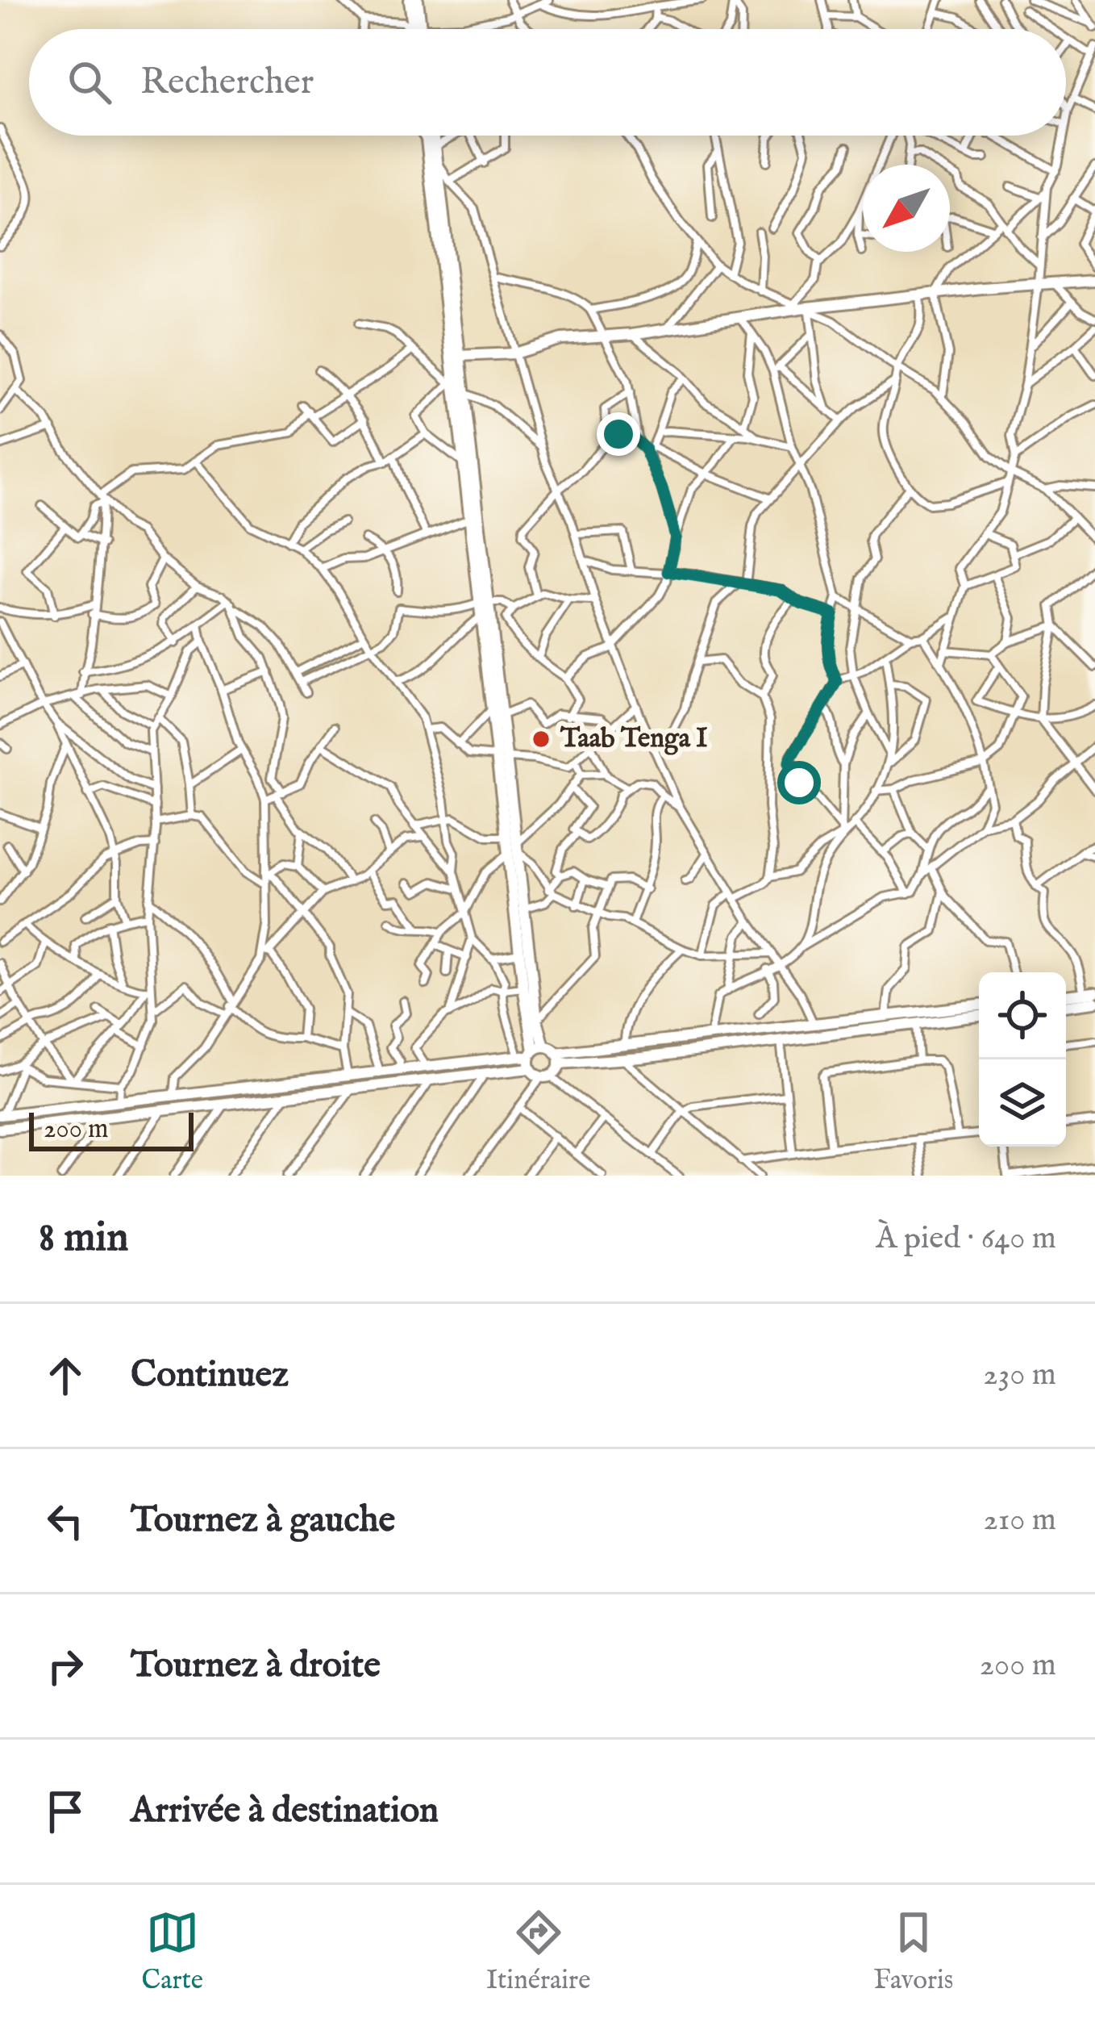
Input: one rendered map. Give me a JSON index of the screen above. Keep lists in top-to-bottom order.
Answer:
{
  "places": ["Taab Tenga I"],
  "scale_bar": "200 m",
  "north": "bottom left",
  "page": {
    "search": "Rechercher",
    "scale": "200 m",
    "heading": ["8 min", "À pied · 640 m"],
    "list": [
      ["Continuez", "230 m"],
      ["Tournez à gauche", "210 m"],
      ["Tournez à droite", "200 m"],
      "Arrivée à destination"
    ],
    "nav": ["Carte", "Itinéraire", "Favoris"]
  }
}
